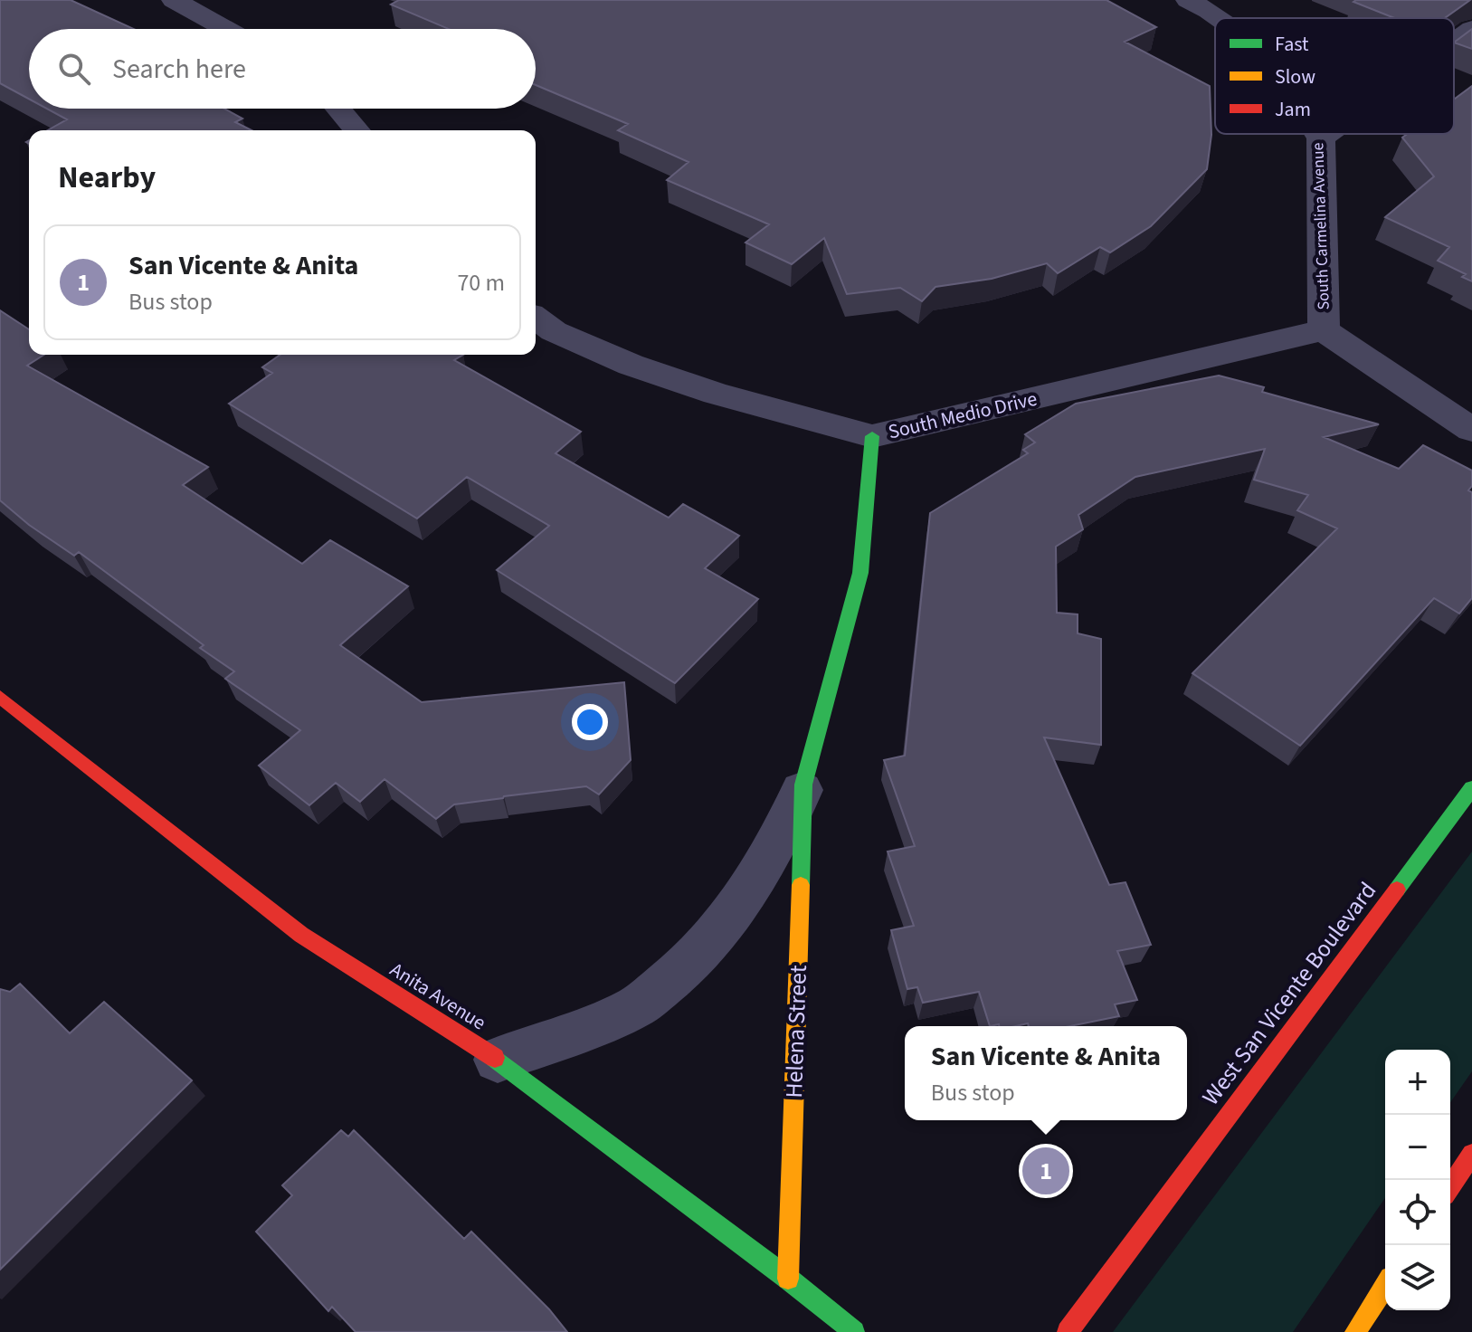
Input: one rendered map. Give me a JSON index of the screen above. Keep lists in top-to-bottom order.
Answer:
{
  "streets": {
    "street": [
      "South Carmelina Avenue",
      "South Medio Drive",
      "West San Vicente Boulevard",
      "Anita Avenue",
      "Helena Street"
    ]
  },
  "crossings": [
    ["South Carmelina Avenue", "South Medio Drive"],
    ["South Medio Drive", "Helena Street"],
    ["Anita Avenue", "Helena Street"]
  ],
  "legend": ["Fast", "Slow", "Jam"],
  "page": {
    "search": "Search here",
    "heading": "Nearby",
    "list": [
      {
        "mark": "1",
        "name": "San Vicente & Anita",
        "note": "Bus stop",
        "value": "70 m"
      }
    ],
    "popup": ["San Vicente & Anita", "Bus stop"],
    "map_buttons": ["+", "−"],
    "pins": "1"
  }
}
